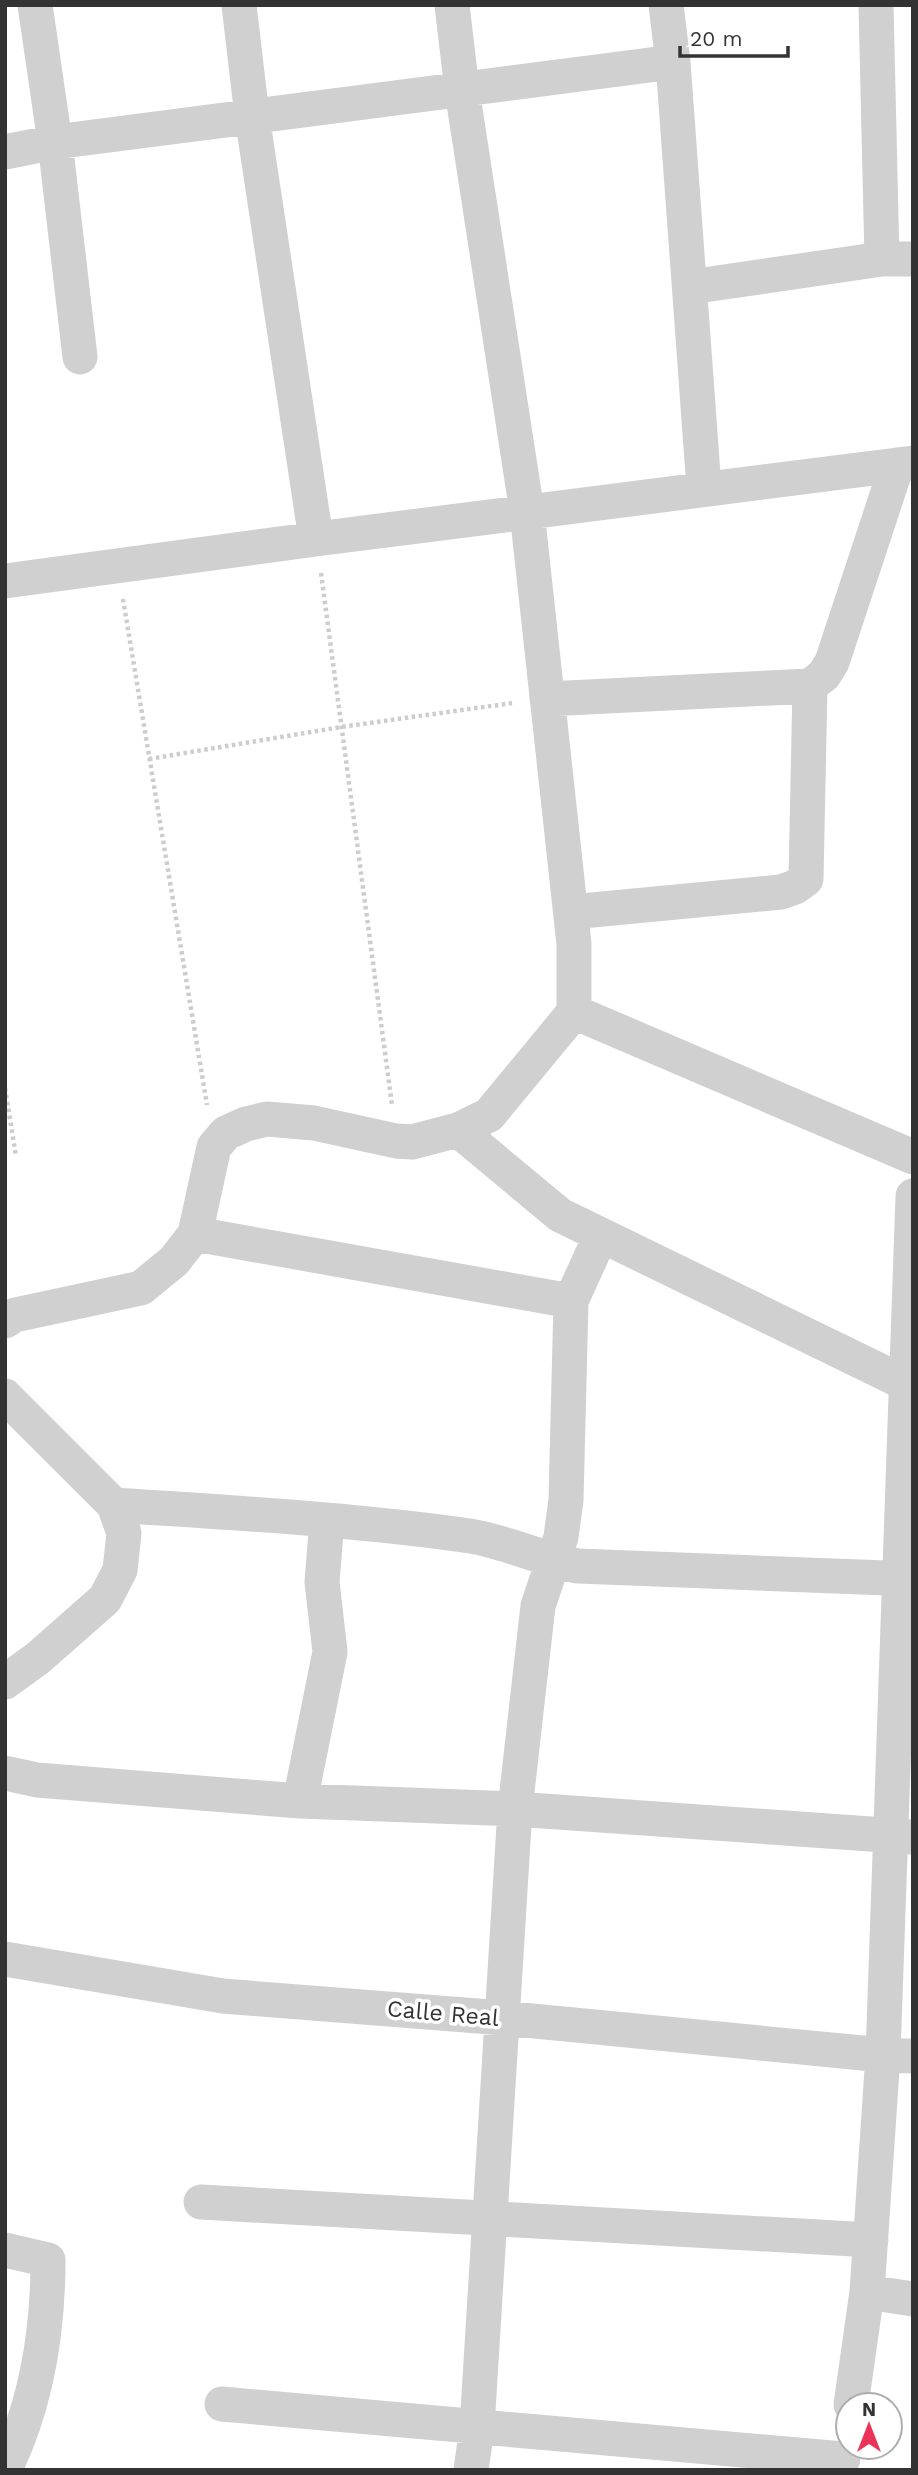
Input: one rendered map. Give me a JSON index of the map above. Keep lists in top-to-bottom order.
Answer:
{
  "streets": {
    "street": ["Calle Real"]
  },
  "scale_bar": "20 m",
  "north": "top"
}
